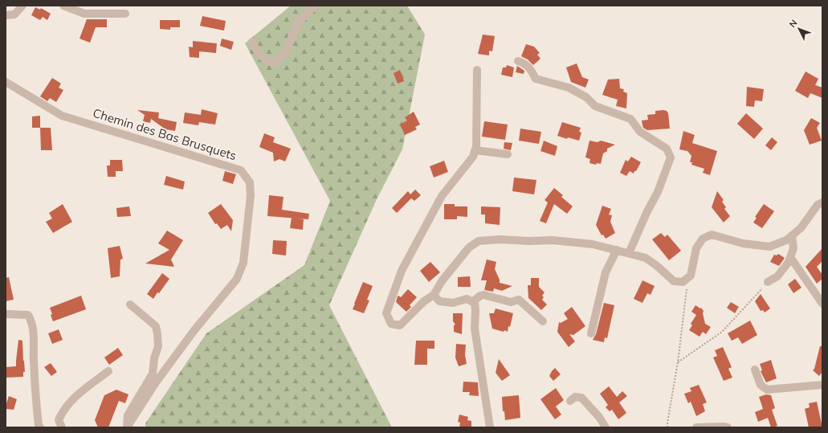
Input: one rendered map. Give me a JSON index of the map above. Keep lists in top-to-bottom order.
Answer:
{
  "streets": {
    "street": ["Chemin des Bas Brusquets"]
  },
  "north": "top left"
}
